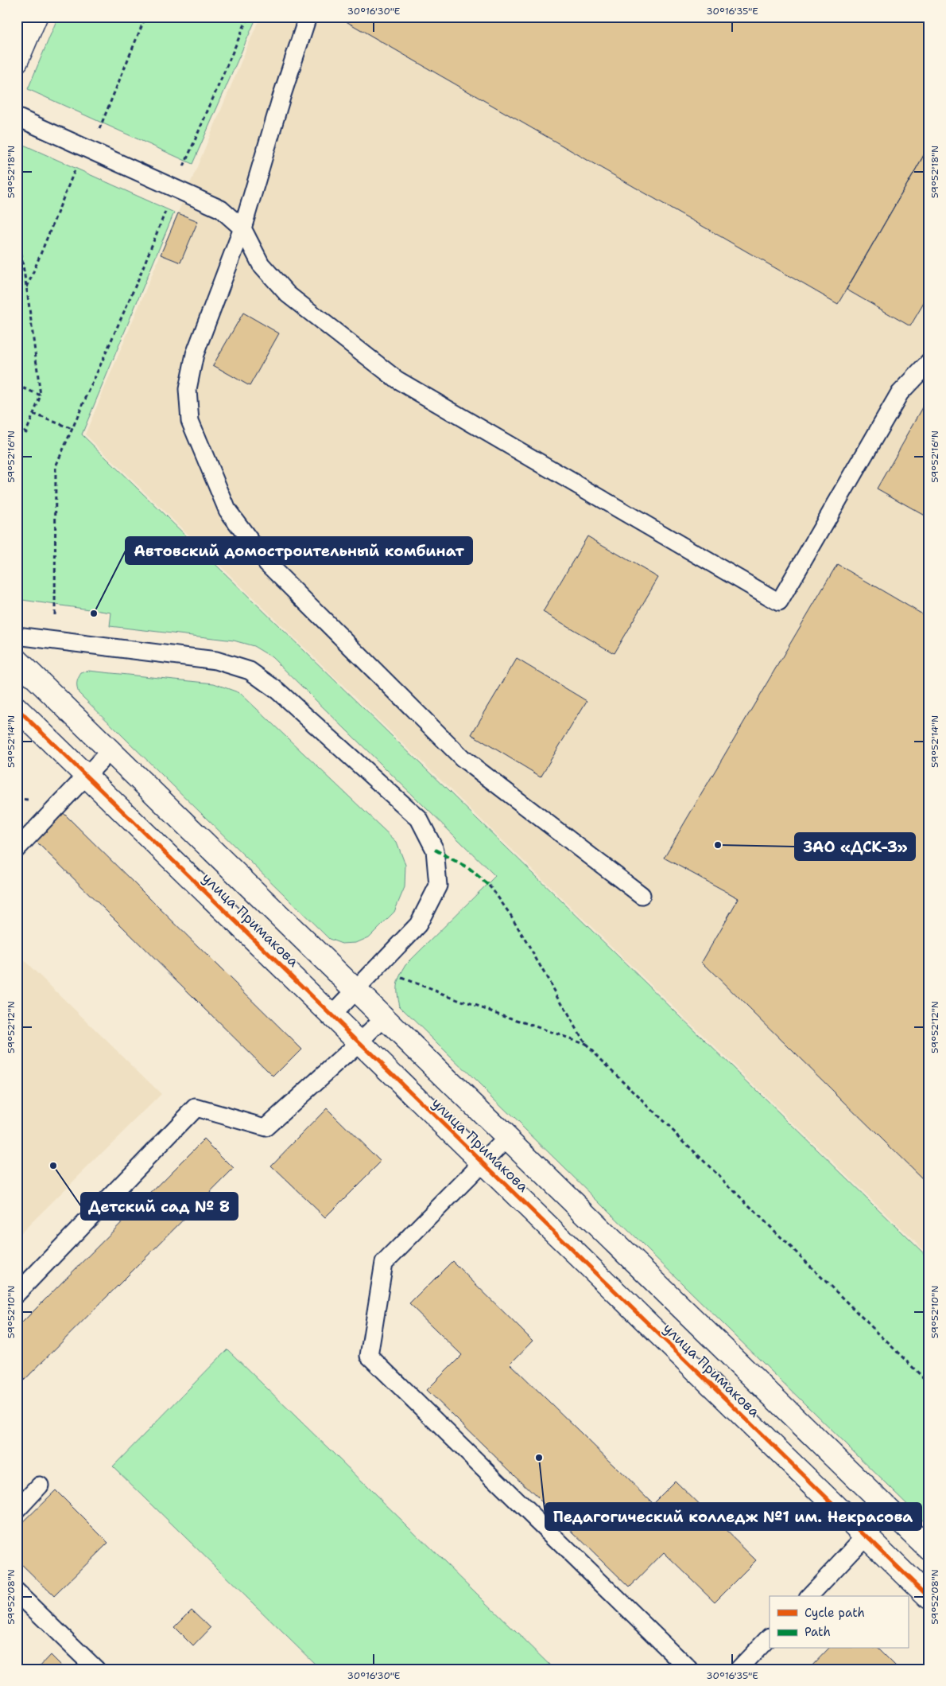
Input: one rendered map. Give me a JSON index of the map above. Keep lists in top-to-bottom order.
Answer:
{
  "streets": {
    "street": ["улица Примакова"]
  },
  "places": [
    "Автовский домостроительный комбинат",
    "ЗАО «ДСК-3»",
    "Детский сад № 8",
    "Педагогический колледж №1 им. Некрасова"
  ],
  "legend": ["Cycle path", "Path"],
  "coordinates": [
    "30°16'30\"E",
    "30°16'35\"E",
    "59°52'18\"N",
    "59°52'16\"N",
    "59°52'14\"N",
    "59°52'12\"N",
    "59°52'10\"N",
    "59°52'08\"N"
  ]
}
